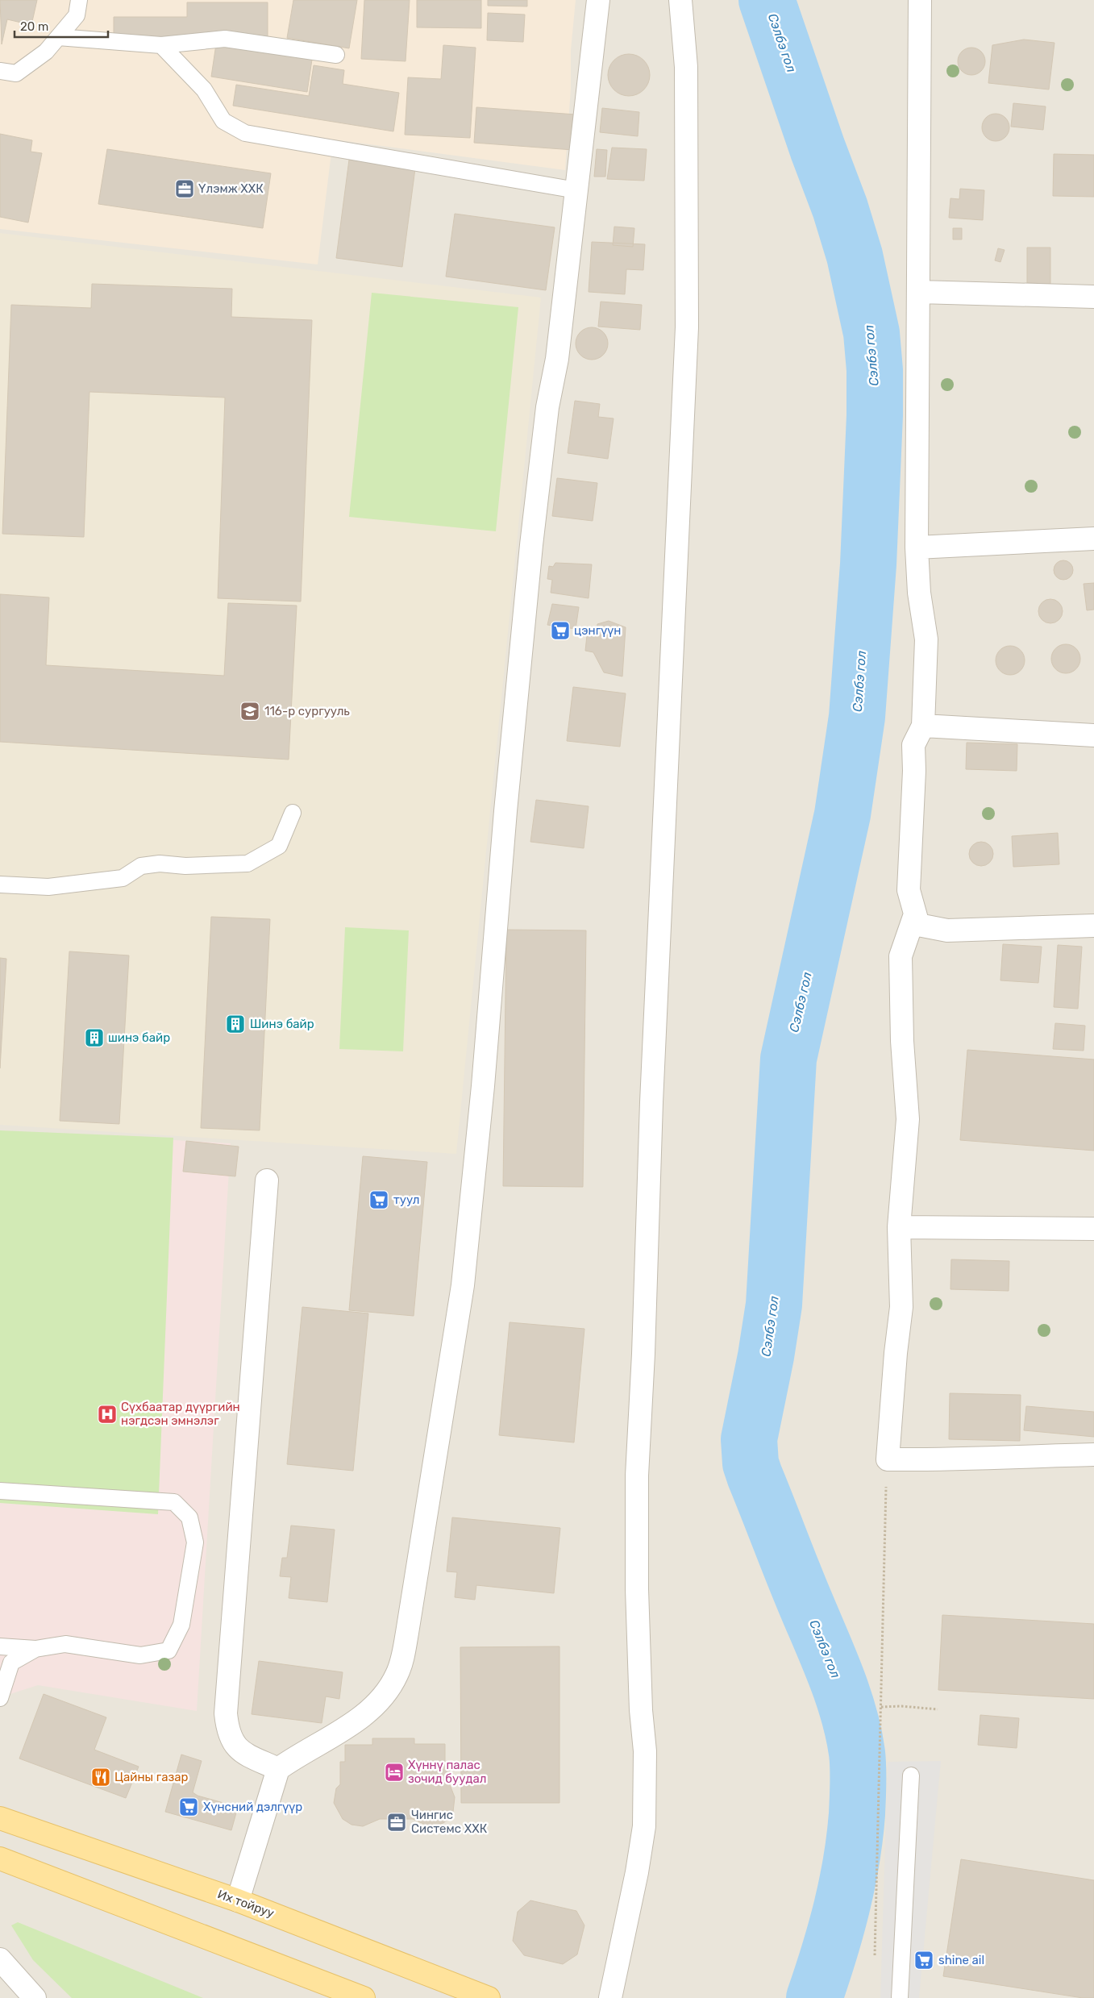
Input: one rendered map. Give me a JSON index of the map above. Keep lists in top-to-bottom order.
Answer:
{
  "streets": {
    "main road": ["Их тойруу"]
  },
  "water": ["Сэлбэ гол"],
  "places": {
    "office": ["Үлэмж ХХК", "Чингис Системс ХХК"],
    "supermarket": [
      "цэнгүүн",
      "туул",
      "Хүнсний дэлгүүр",
      "shine ail"
    ],
    "school or university": ["116-р сургууль"],
    "building": ["Шинэ байр", "шинэ байр"],
    "hospital": ["Сүхбаатар дүүргийн нэгдсэн эмнэлэг"],
    "hotel": ["Хүннү палас зочид буудал"],
    "restaurant": ["Цайны газар"]
  },
  "scale_bar": "20 m"
}
